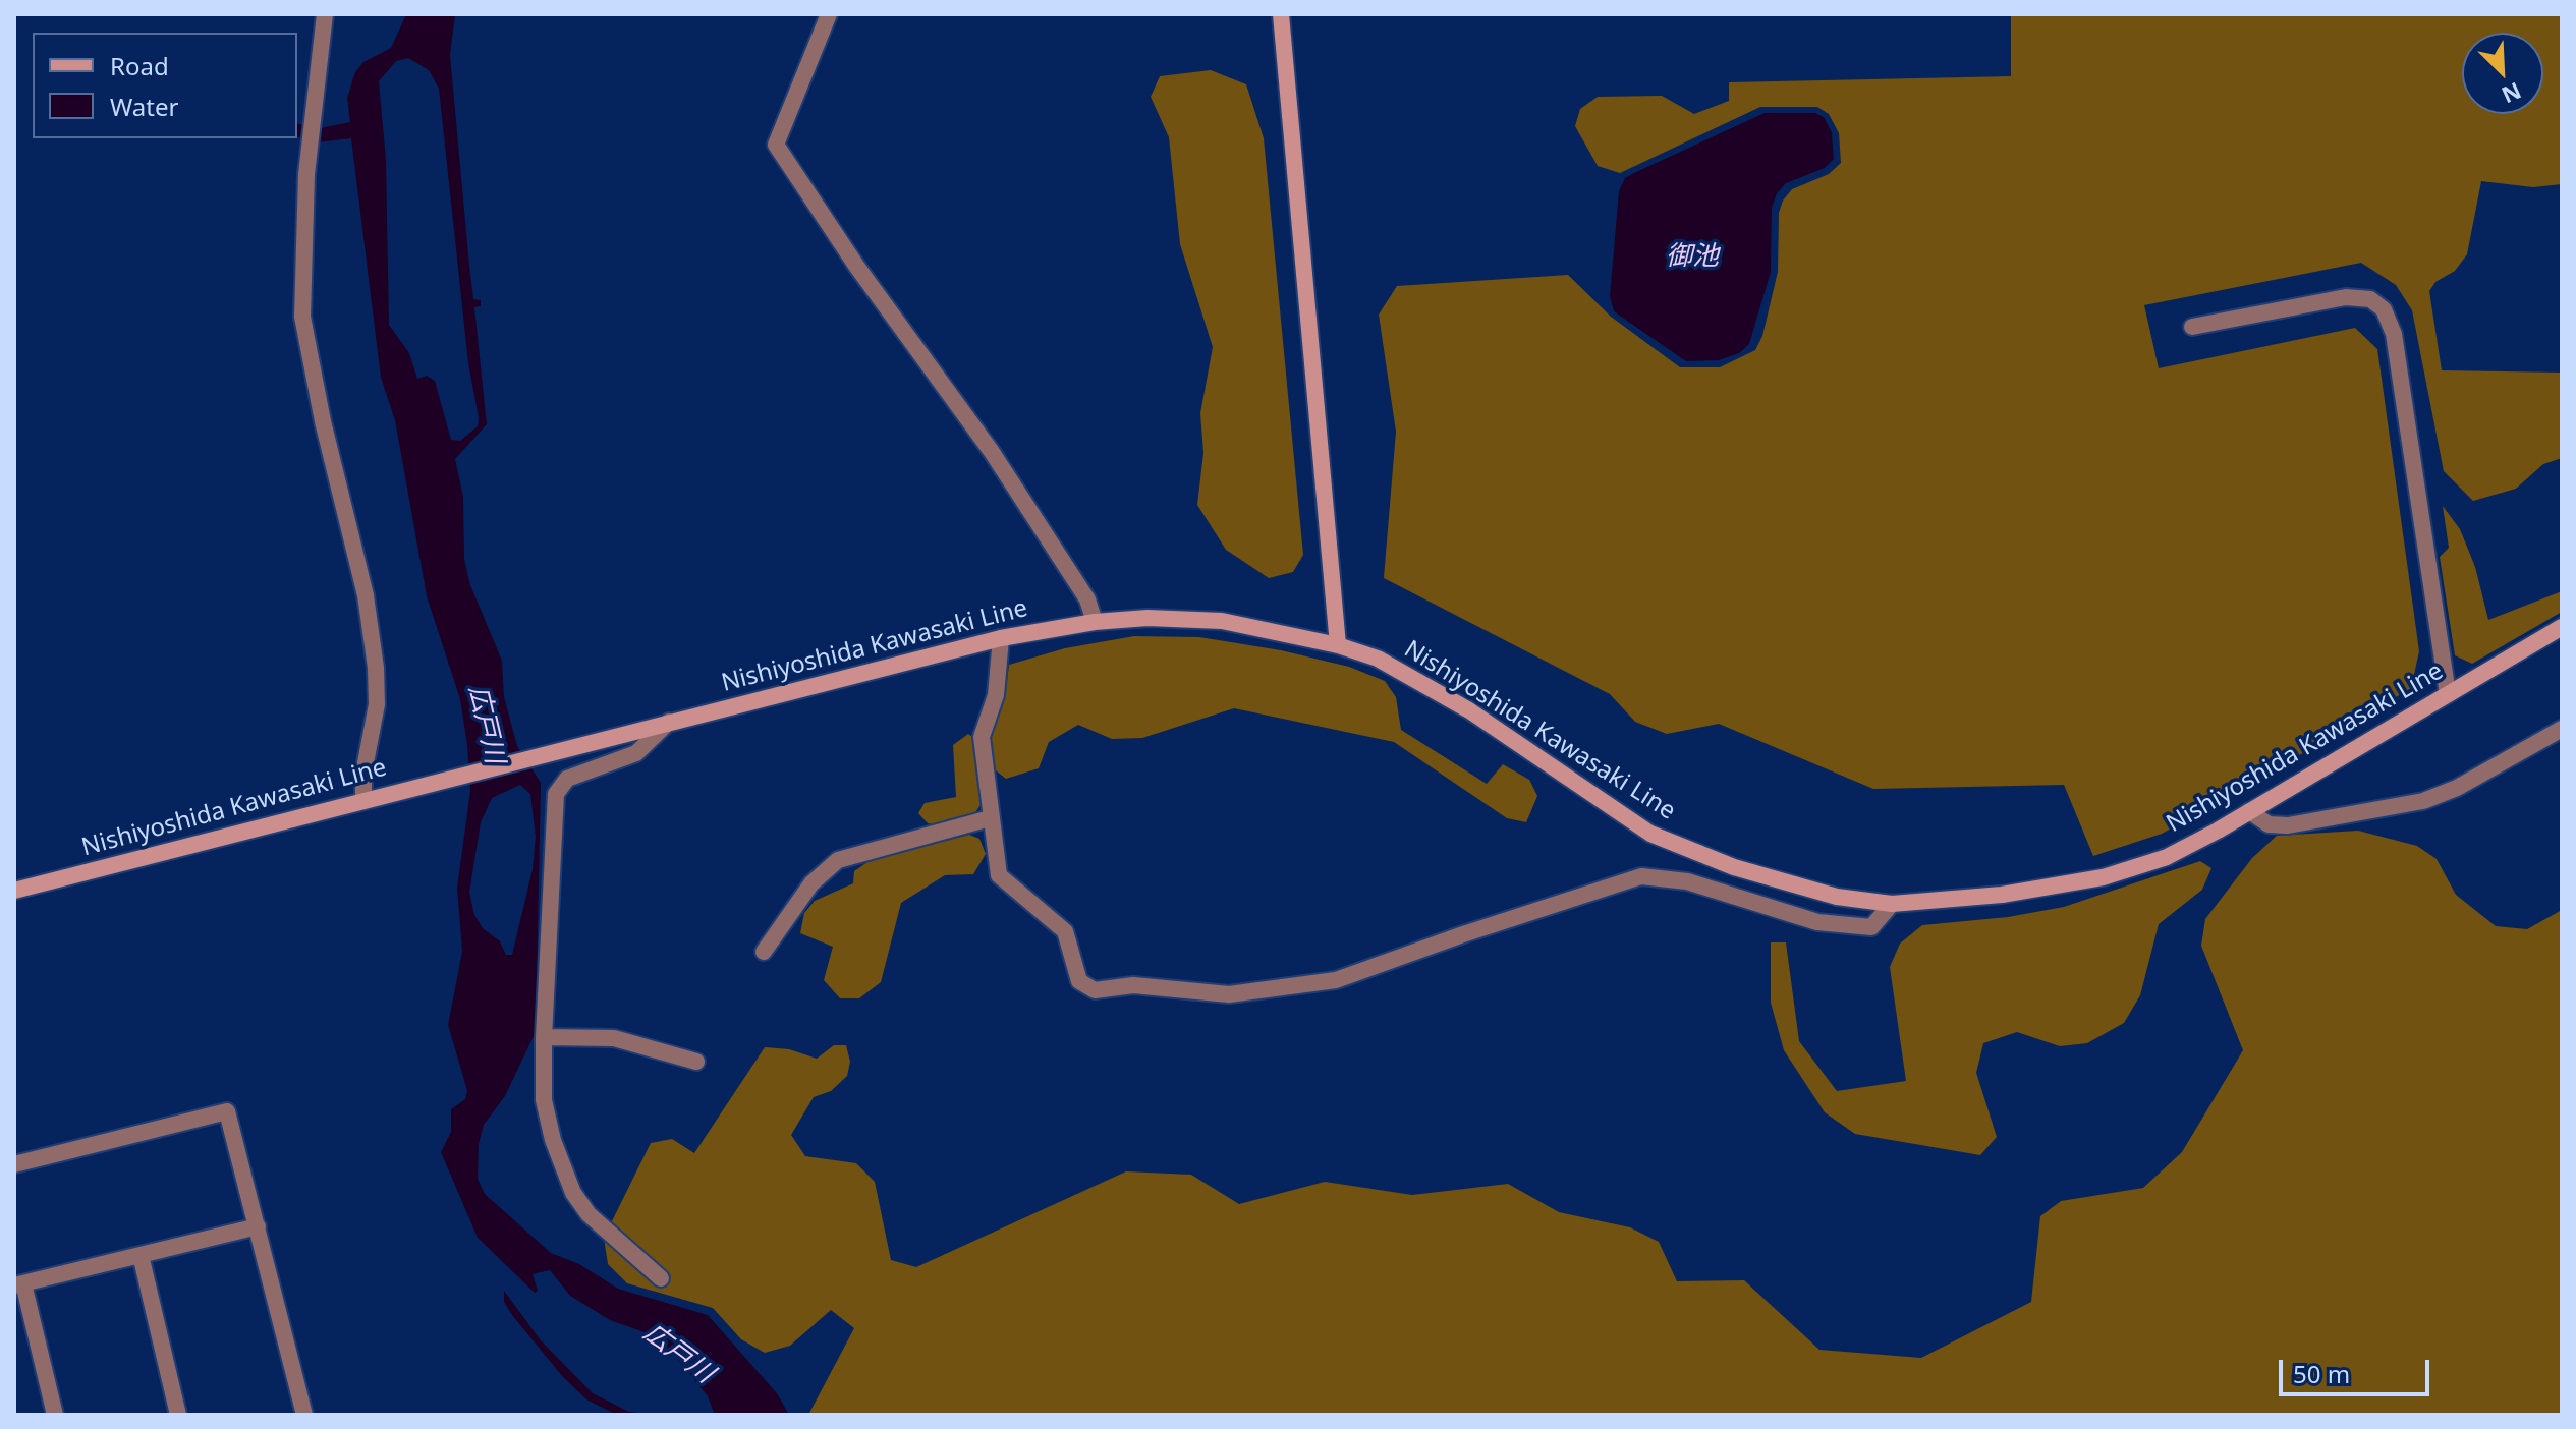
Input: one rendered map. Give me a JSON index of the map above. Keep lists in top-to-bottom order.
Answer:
{
  "streets": {
    "main road": ["Nishiyoshida Kawasaki Line"]
  },
  "water": ["御池", "広戸川"],
  "legend": ["Road", "Water"],
  "scale_bar": "50 m",
  "north": "bottom right"
}
